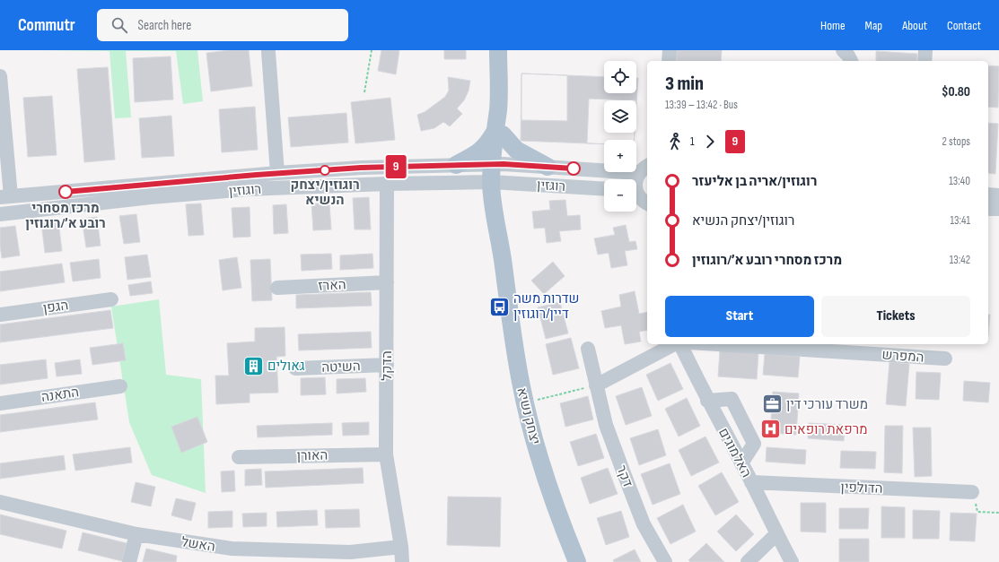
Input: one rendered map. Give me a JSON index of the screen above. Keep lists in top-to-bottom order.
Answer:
{
  "streets": {
    "main road": ["יצחק נשיא"],
    "street": [
      "רוגזין",
      "רוגוזין",
      "הארז",
      "הגפן",
      "המפרש",
      "הדקל",
      "השיטה",
      "התאנה",
      "האלמוגים",
      "האורן",
      "דקר",
      "הדולפין",
      "האשל"
    ]
  },
  "crossings": [
    ["רוגזין", "רוגוזין"],
    ["רוגזין", "יצחק נשיא"],
    ["רוגוזין", "הדקל"],
    ["רוגוזין", "יצחק נשיא"],
    ["הארז", "הדקל"],
    ["הדקל", "השיטה"],
    ["הדקל", "האורן"],
    ["הדקל", "האשל"],
    ["האלמוגים", "הדולפין"]
  ],
  "places": {
    "other": ["רוגוזין/יצחק הנשיא", "מרכז מסחרי רובע א׳/רוגוזין"],
    "bus stop": ["שדרות משה דיין/רוגוזין"],
    "building": ["גאולים"],
    "office": ["משרד עורכי דין"],
    "hospital": ["מרפאת רופאים"]
  },
  "lines": ["bus line 9"],
  "page": {
    "header": "Commutr",
    "search": "Search here",
    "nav": [
      "Home",
      "Map",
      "About",
      "Contact"
    ],
    "on_map": "9",
    "map_buttons": ["+", "−"],
    "heading": ["3 min", "13:39 – 13:42 · Bus", "$0.80"],
    "legs": ["1", "9", "2 stops"],
    "list": [
      {
        "name": "רוגוזין/אריה בן אליעזר",
        "value": "13:40"
      },
      {
        "name": "רוגוזין/יצחק הנשיא",
        "value": "13:41"
      },
      {
        "name": "מרכז מסחרי רובע א׳/רוגוזין",
        "value": "13:42"
      }
    ],
    "buttons": ["Start", "Tickets"]
  }
}
